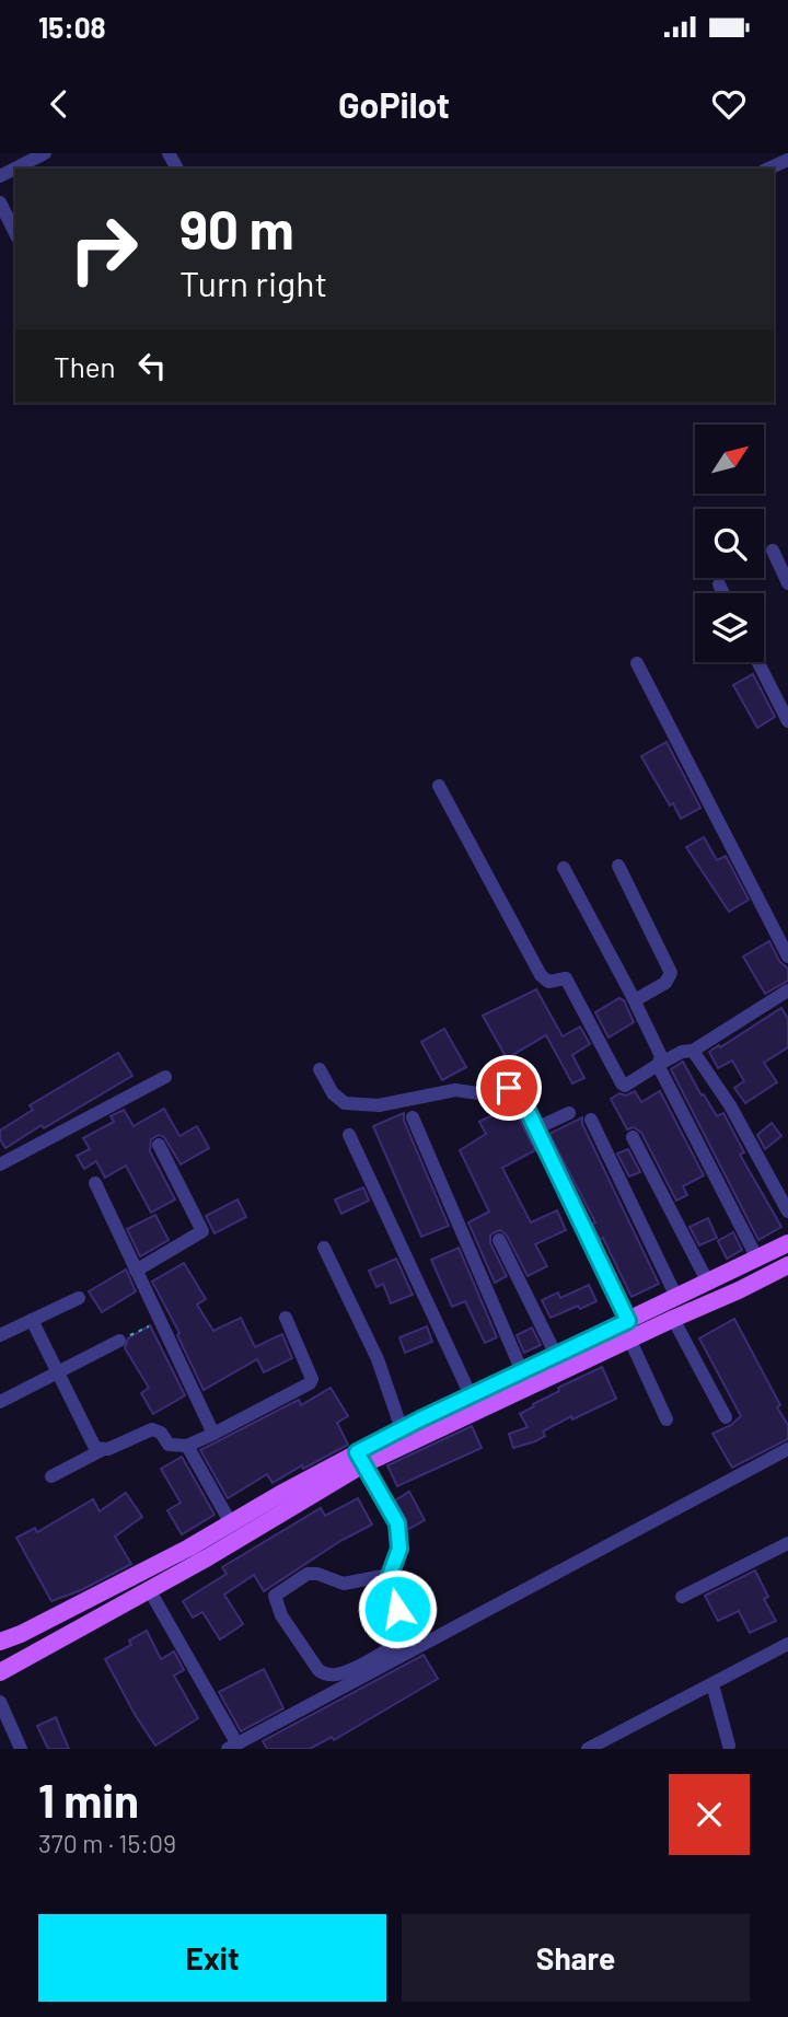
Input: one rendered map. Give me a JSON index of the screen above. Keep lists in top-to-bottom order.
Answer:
{
  "north": "top right",
  "page": {
    "status": "15:08",
    "header": "GoPilot",
    "turn": ["90 m", "Turn right"],
    "then": "Then",
    "heading": ["1 min", "370 m · 15:09"],
    "buttons": ["Exit", "Share"]
  }
}
